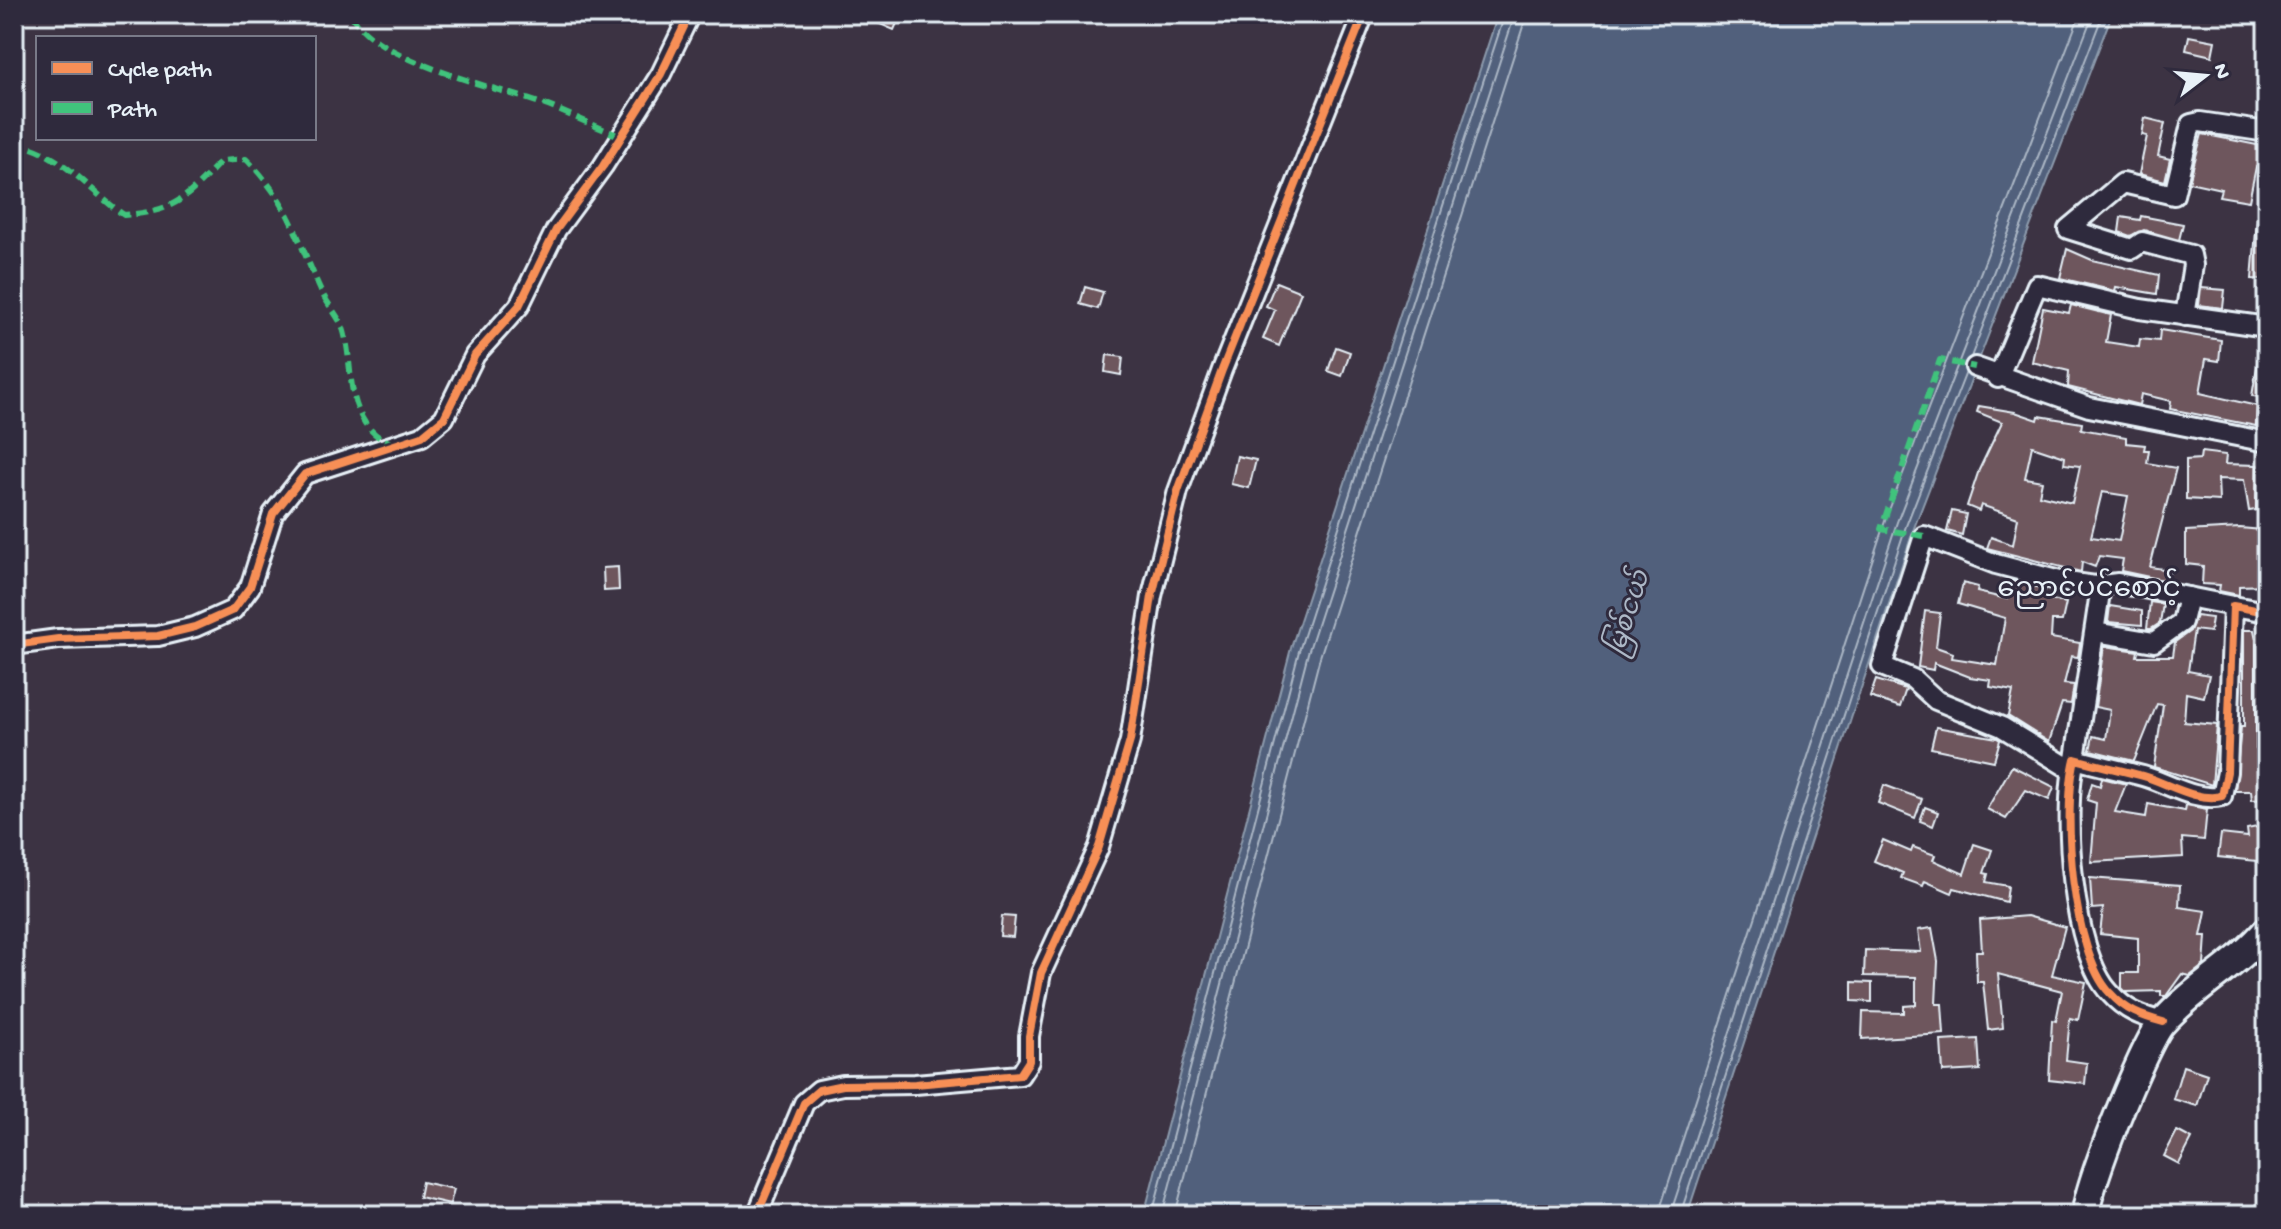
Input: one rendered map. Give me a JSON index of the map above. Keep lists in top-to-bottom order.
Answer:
{
  "districts": ["ညောင်ပင်စောင့်"],
  "water": ["မြစ်ငယ်"],
  "legend": ["Cycle path", "Path"],
  "north": "right"
}
